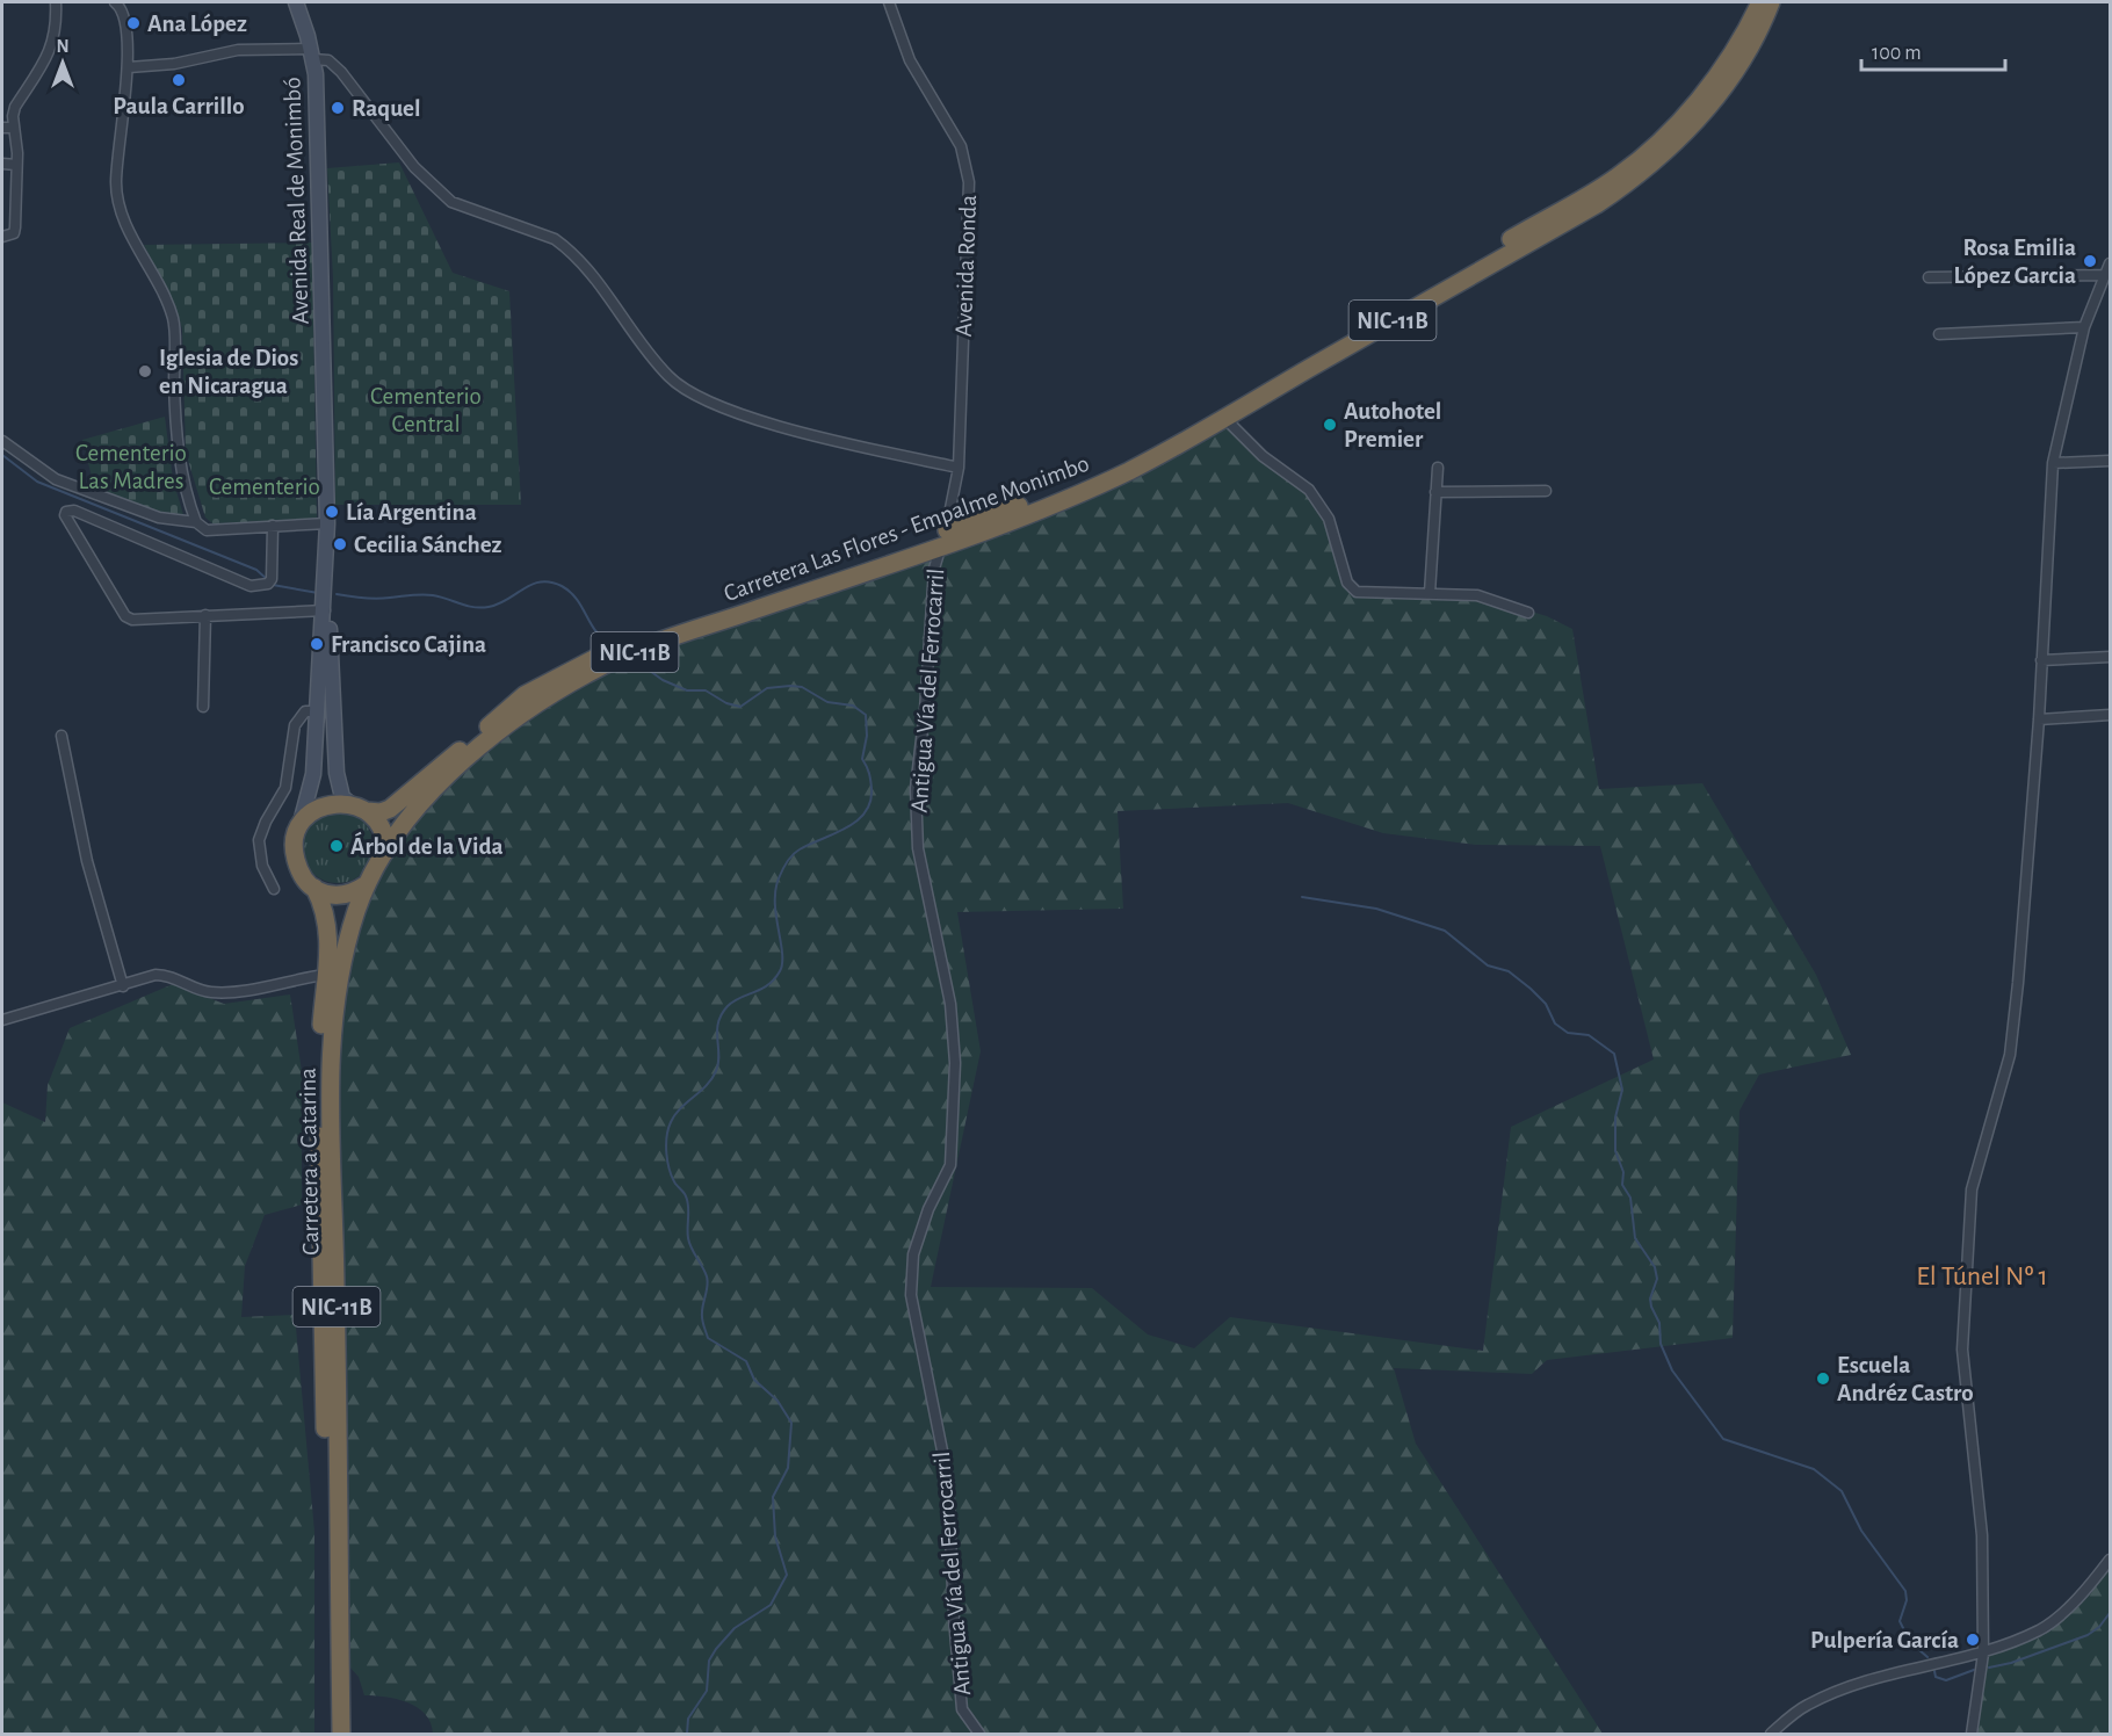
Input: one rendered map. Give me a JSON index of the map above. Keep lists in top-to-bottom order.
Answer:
{
  "streets": {
    "highway": ["NIC-11B", "Carretera Las Flores - Empalme Monimbo", "Carretera a Catarina"],
    "street": ["Avenida Real de Monimbó", "Avenida Ronda", "Antigua Vía del Ferrocarril"]
  },
  "crossings": [
    ["Avenida Real de Monimbó", "NIC-11B"],
    ["Avenida Real de Monimbó", "Carretera Las Flores - Empalme Monimbo"],
    ["Avenida Real de Monimbó", "Carretera a Catarina"],
    ["Avenida Ronda", "Carretera Las Flores - Empalme Monimbo"],
    ["Avenida Ronda", "Antigua Vía del Ferrocarril"],
    ["NIC-11B", "Carretera Las Flores - Empalme Monimbo"],
    ["NIC-11B", "Carretera a Catarina"],
    ["Carretera Las Flores - Empalme Monimbo", "Antigua Vía del Ferrocarril"],
    ["Carretera Las Flores - Empalme Monimbo", "Carretera a Catarina"]
  ],
  "districts": ["El Túnel Nº 1"],
  "parks": ["Cementerio Central", "Cementerio Las Madres", "Cementerio"],
  "places": [
    "Ana López",
    "Paula Carrillo",
    "Raquel",
    "Rosa Emilia López Garcia",
    "Iglesia de Dios en Nicaragua",
    "Autohotel Premier",
    "Lía Argentina",
    "Cecilia Sánchez",
    "Francisco Cajina",
    "Árbol de la Vida",
    "Escuela Andréz Castro",
    "Pulpería García"
  ],
  "scale_bar": "100 m",
  "north": "top"
}
